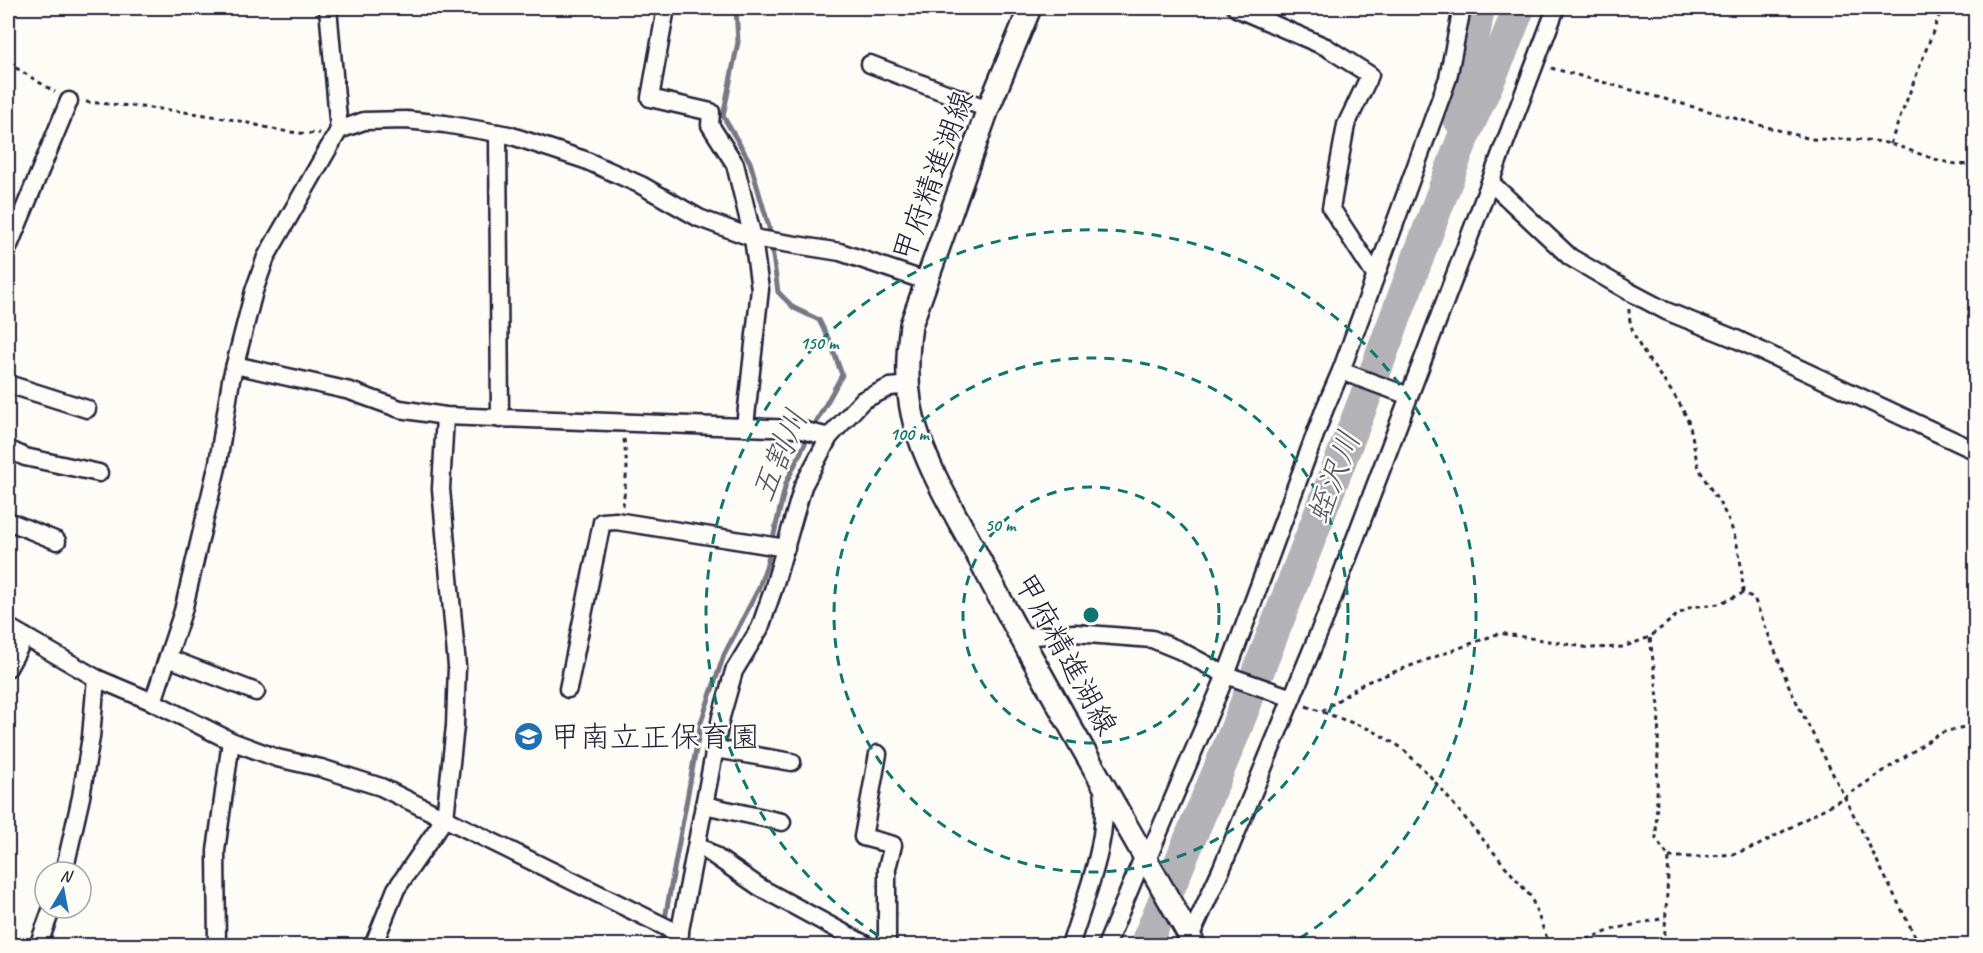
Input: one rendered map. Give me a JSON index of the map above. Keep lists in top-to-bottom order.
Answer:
{
  "streets": {
    "main road": ["甲府精進湖線"]
  },
  "water": ["五割川", "蛭沢川"],
  "places": {
    "school or university": ["甲南立正保育園"]
  },
  "north": "top",
  "rings": ["150 m", "100 m", "50 m"]
}
